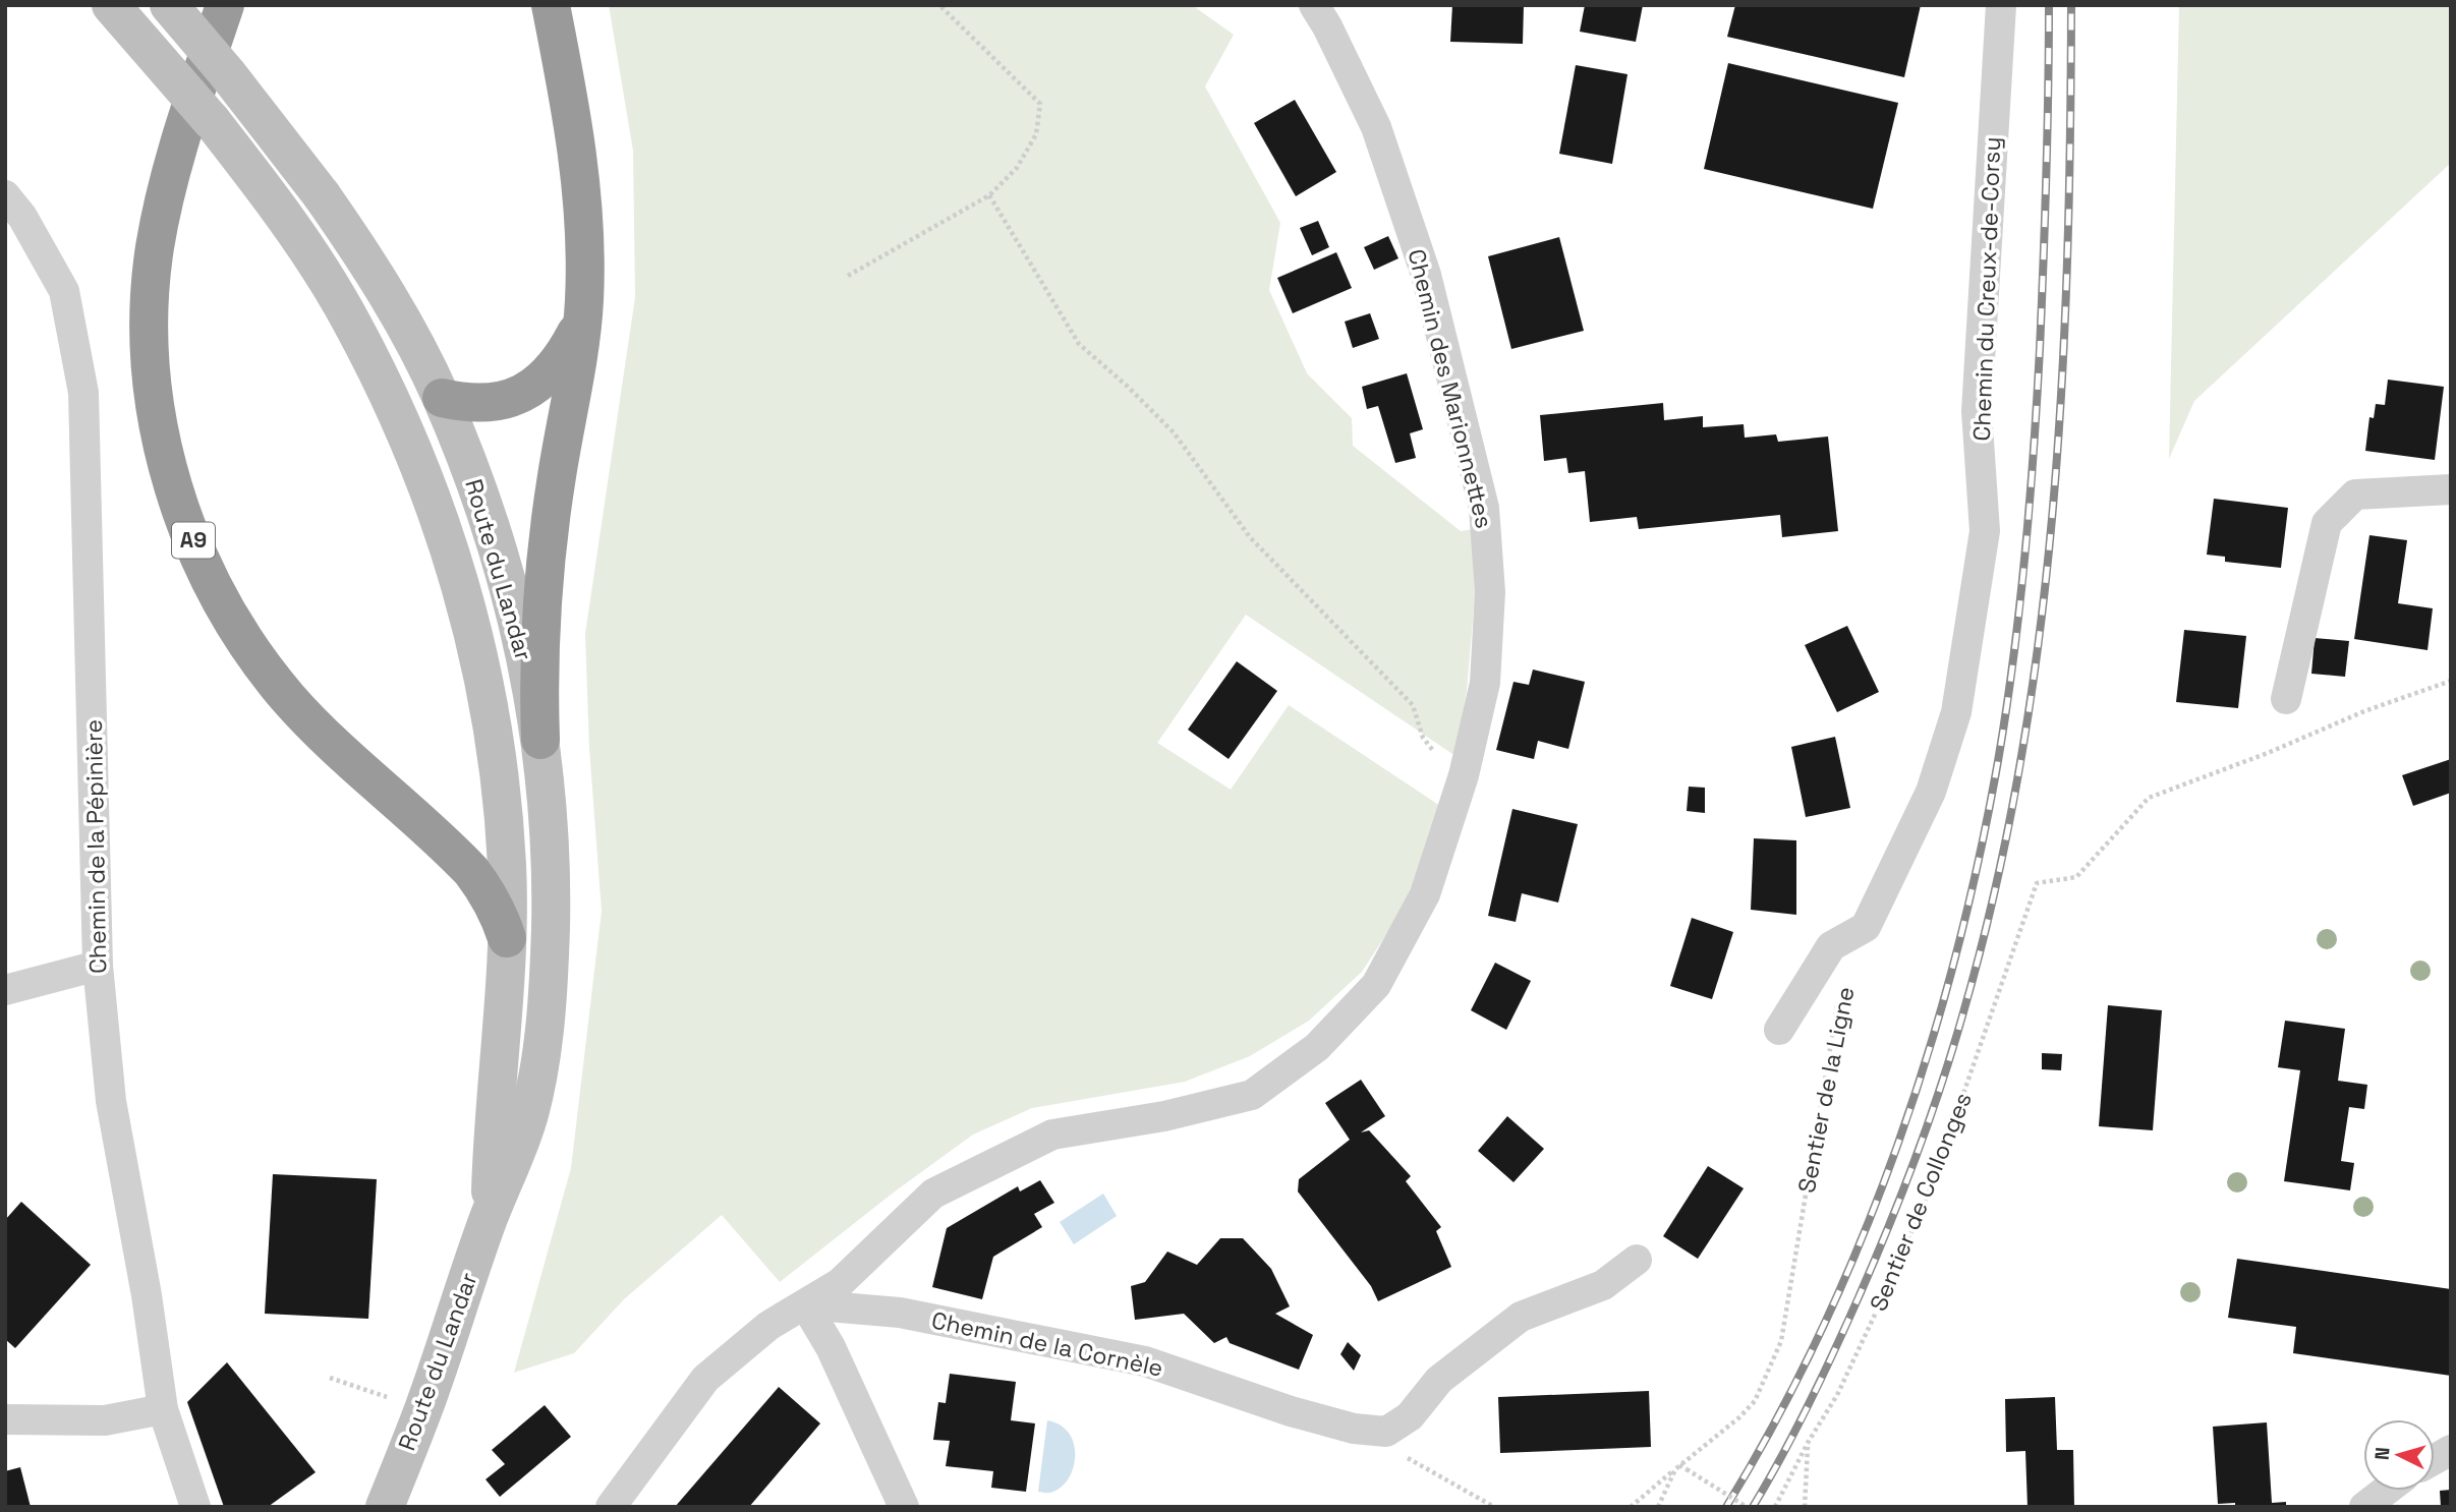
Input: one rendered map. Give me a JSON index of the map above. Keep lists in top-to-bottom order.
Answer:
{
  "streets": {
    "highway": ["A9"],
    "main road": ["Route du Landar"],
    "street": [
      "Chemin du Creux-de-Corsy",
      "Chemin des Marionnettes",
      "Chemin de la Pépinière",
      "Chemin de la Cornèle"
    ],
    "path": ["Sentier de la Ligne", "Sentier de Collonges"]
  },
  "crossings": [
    ["Chemin des Marionnettes", "Chemin de la Cornèle"],
    ["A9", "Route du Landar"]
  ],
  "north": "left"
}
